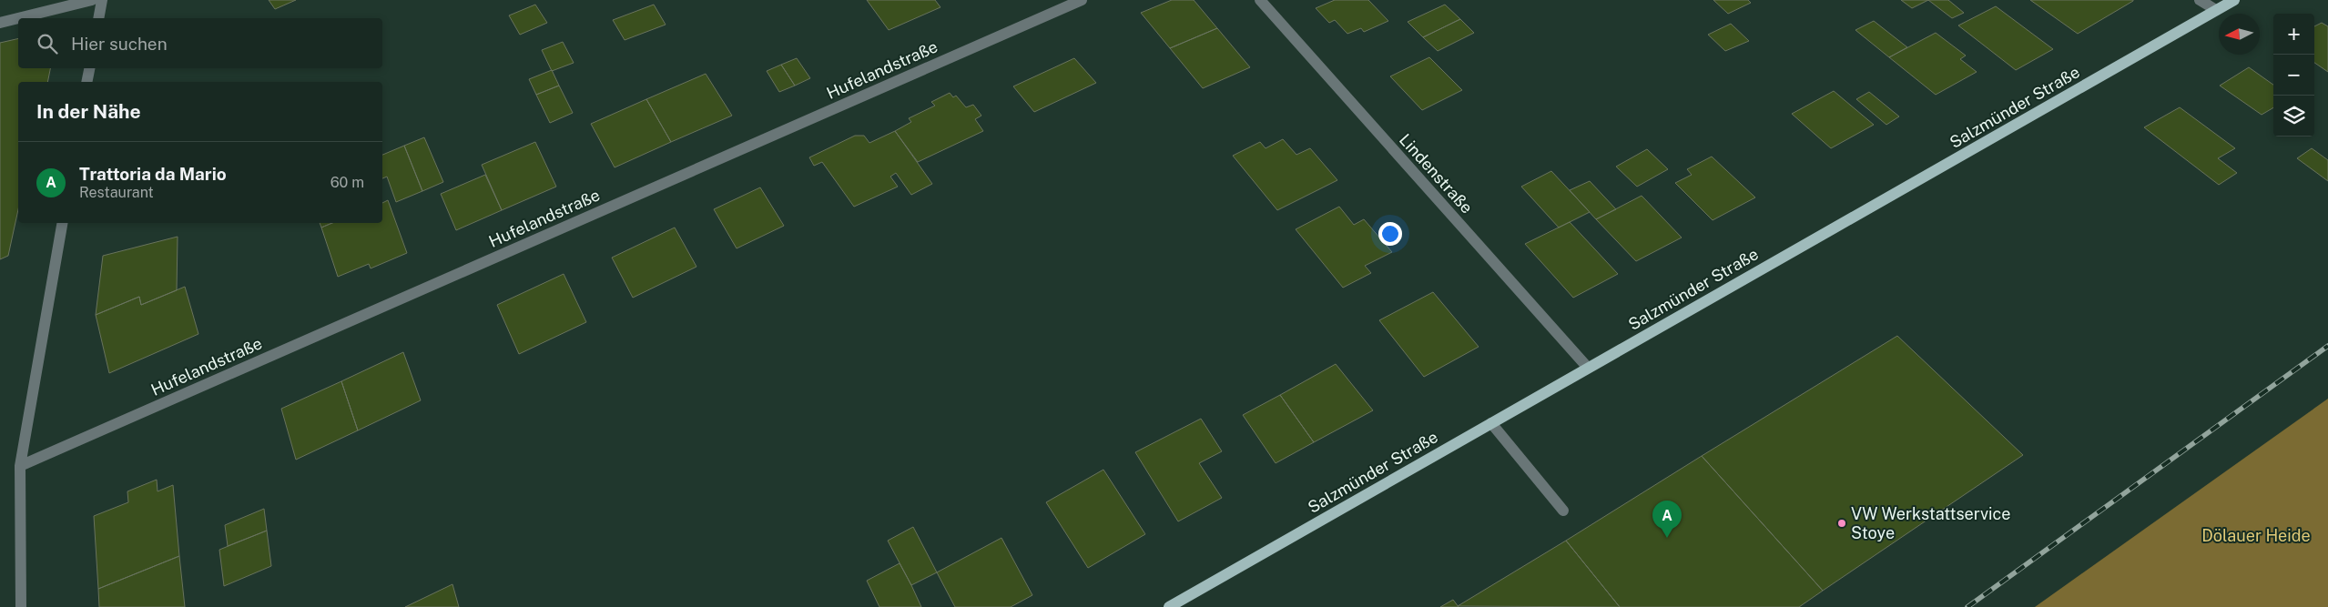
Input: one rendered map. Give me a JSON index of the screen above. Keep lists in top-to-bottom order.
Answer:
{
  "streets": {
    "main road": ["Salzmünder Straße"],
    "street": ["Hufelandstraße", "Lindenstraße"]
  },
  "crossings": [
    ["Salzmünder Straße", "Lindenstraße"]
  ],
  "parks": ["Dölauer Heide"],
  "places": ["VW Werkstattservice Stoye"],
  "north": "left",
  "page": {
    "map_buttons": ["+", "−"],
    "search": "Hier suchen",
    "heading": "In der Nähe",
    "list": [
      {
        "mark": "A",
        "name": "Trattoria da Mario",
        "note": "Restaurant",
        "value": "60 m"
      }
    ],
    "pins": "A"
  }
}
